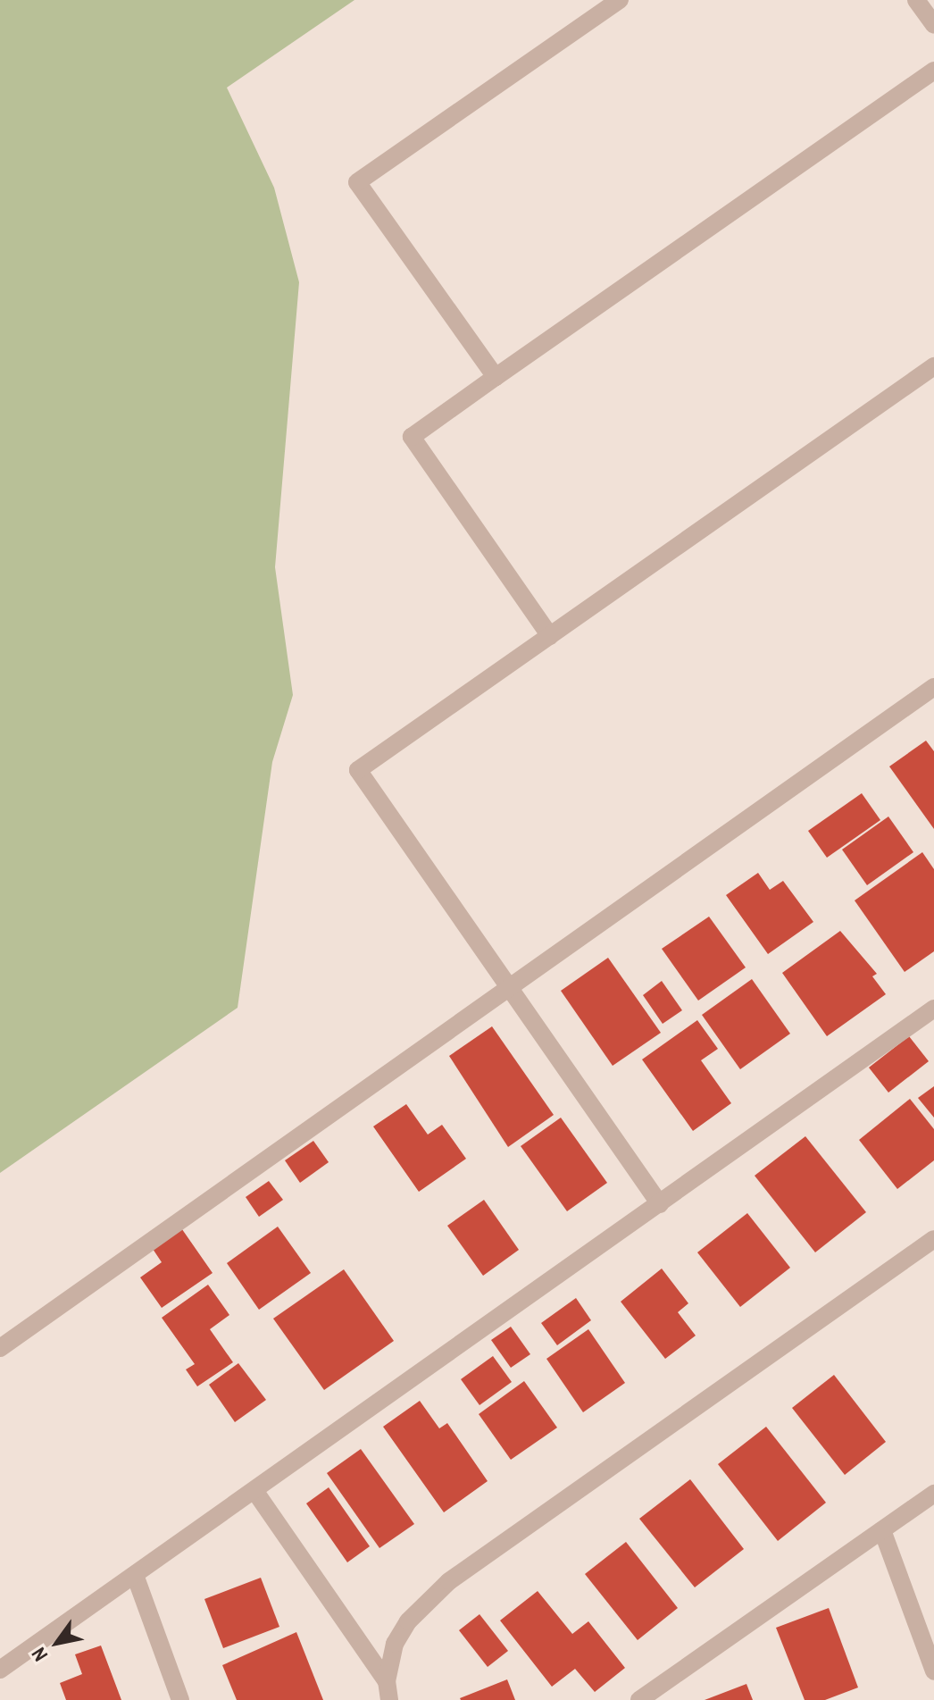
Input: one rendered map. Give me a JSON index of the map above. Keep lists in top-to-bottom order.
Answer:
{
  "north": "bottom left"
}
